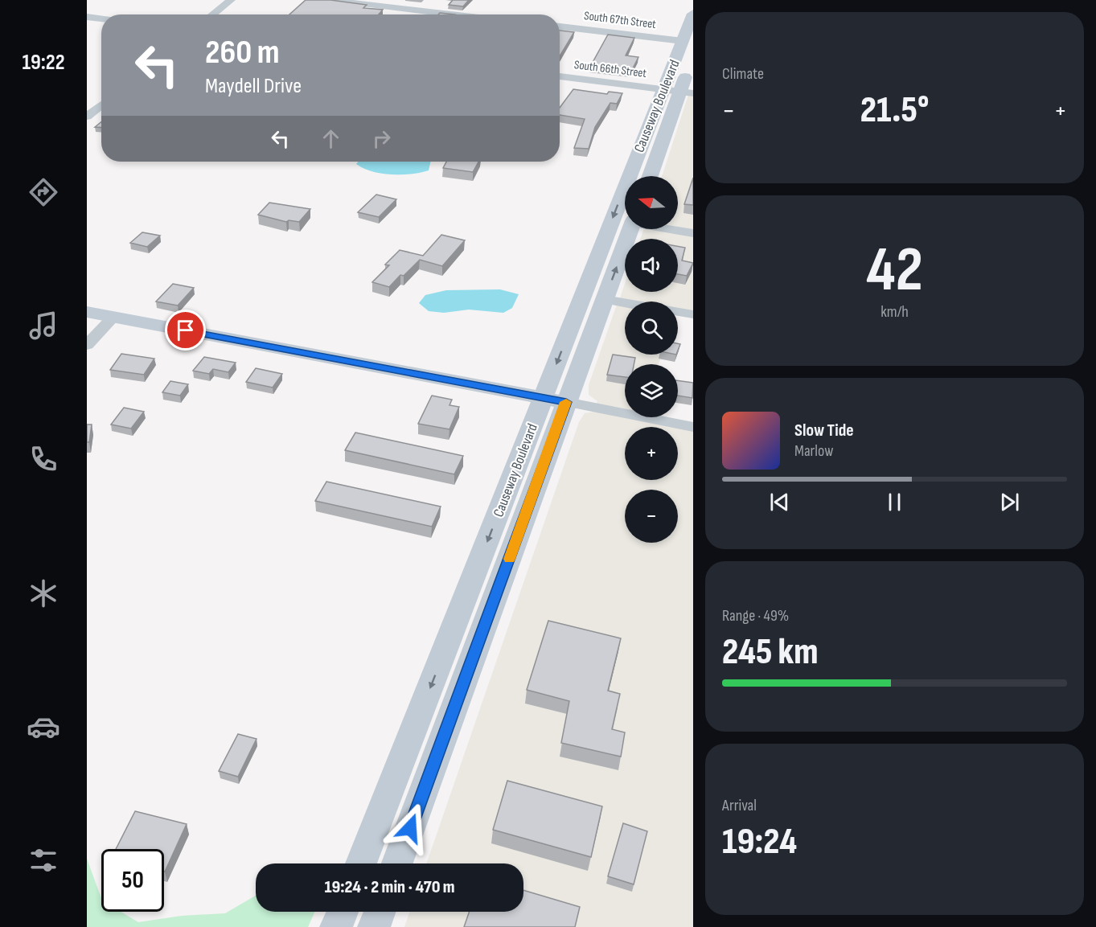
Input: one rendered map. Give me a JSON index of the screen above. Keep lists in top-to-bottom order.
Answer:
{
  "streets": {
    "main road": ["Causeway Boulevard"],
    "street": ["South 67th Street", "South 66th Street"]
  },
  "crossings": [
    ["South 67th Street", "Causeway Boulevard"],
    ["South 66th Street", "Causeway Boulevard"]
  ],
  "north": "left",
  "page": {
    "tabs": "19:22",
    "tile": [
      "Climate",
      ["42", "km/h"],
      ["Range · 49%", "245 km"],
      ["Arrival", "19:24"]
    ],
    "turn": ["260 m", "Maydell Drive"],
    "heat": ["−", "21.5°", "+"],
    "map_buttons": ["+", "−"],
    "song": ["Slow Tide", "Marlow"],
    "limit": "50",
    "trip": "19:24 · 2 min · 470 m"
  }
}
